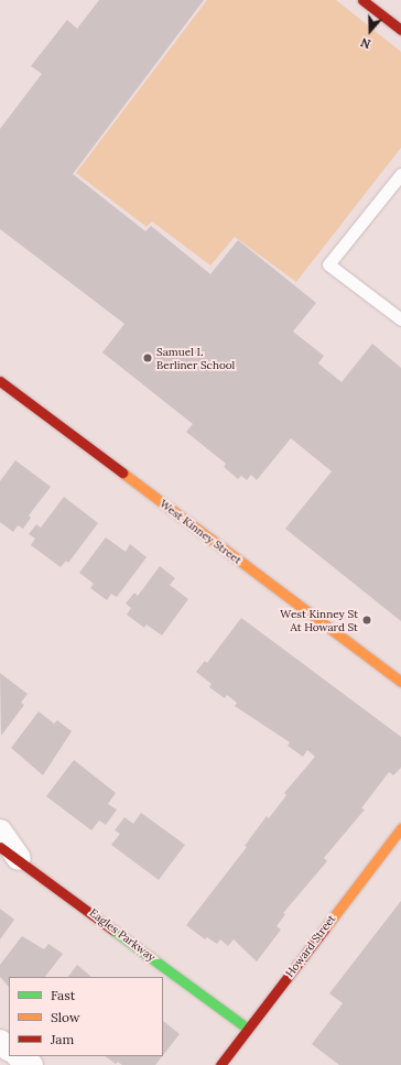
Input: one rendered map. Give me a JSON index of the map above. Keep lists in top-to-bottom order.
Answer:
{
  "streets": {
    "street": ["West Kinney Street", "Eagles Parkway", "Howard Street"]
  },
  "crossings": [
    ["Eagles Parkway", "Howard Street"]
  ],
  "places": ["Samuel L Berliner School", "West Kinney St At Howard St"],
  "legend": ["Fast", "Slow", "Jam"],
  "north": "bottom"
}
